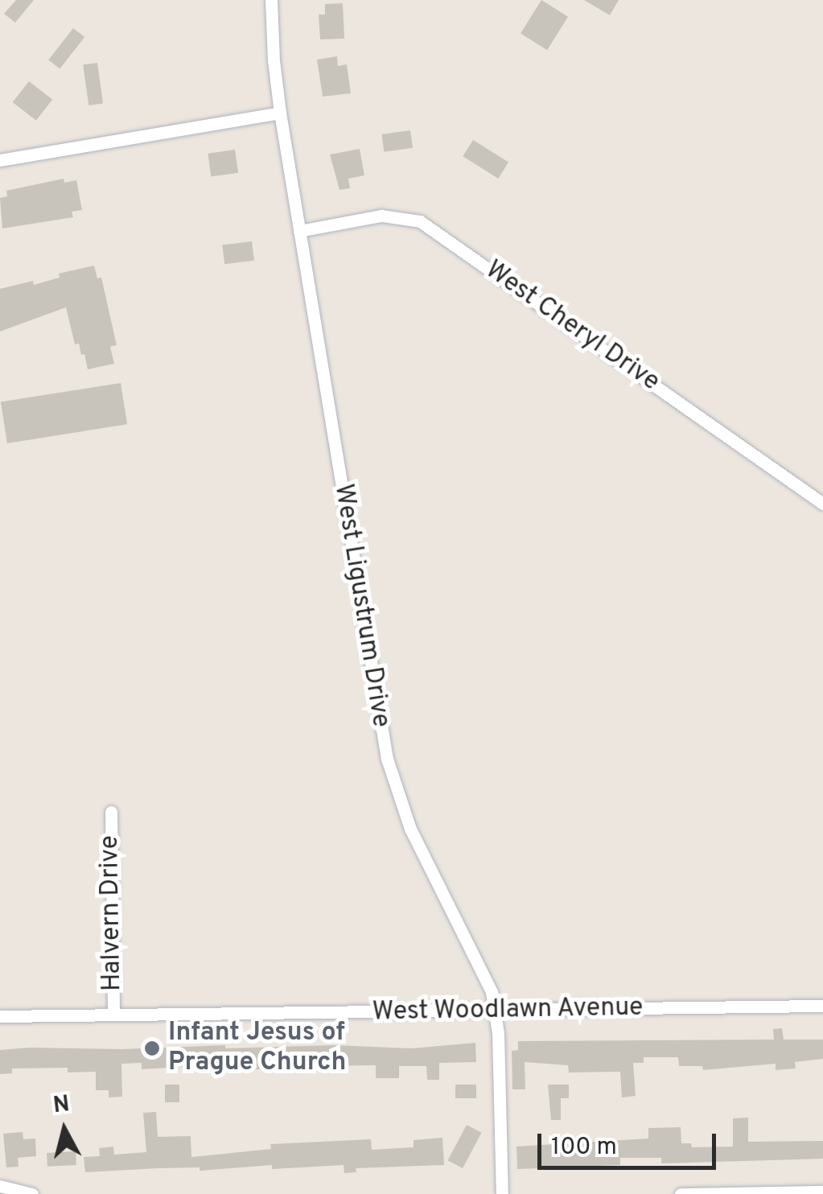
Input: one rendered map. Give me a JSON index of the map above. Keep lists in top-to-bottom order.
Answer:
{
  "streets": {
    "street": [
      "West Cheryl Drive",
      "West Ligustrum Drive",
      "Halvern Drive",
      "West Woodlawn Avenue"
    ]
  },
  "crossings": [
    ["West Cheryl Drive", "West Ligustrum Drive"],
    ["West Ligustrum Drive", "West Woodlawn Avenue"],
    ["Halvern Drive", "West Woodlawn Avenue"]
  ],
  "places": ["Infant Jesus of Prague Church"],
  "scale_bar": "100 m",
  "north": "top"
}
